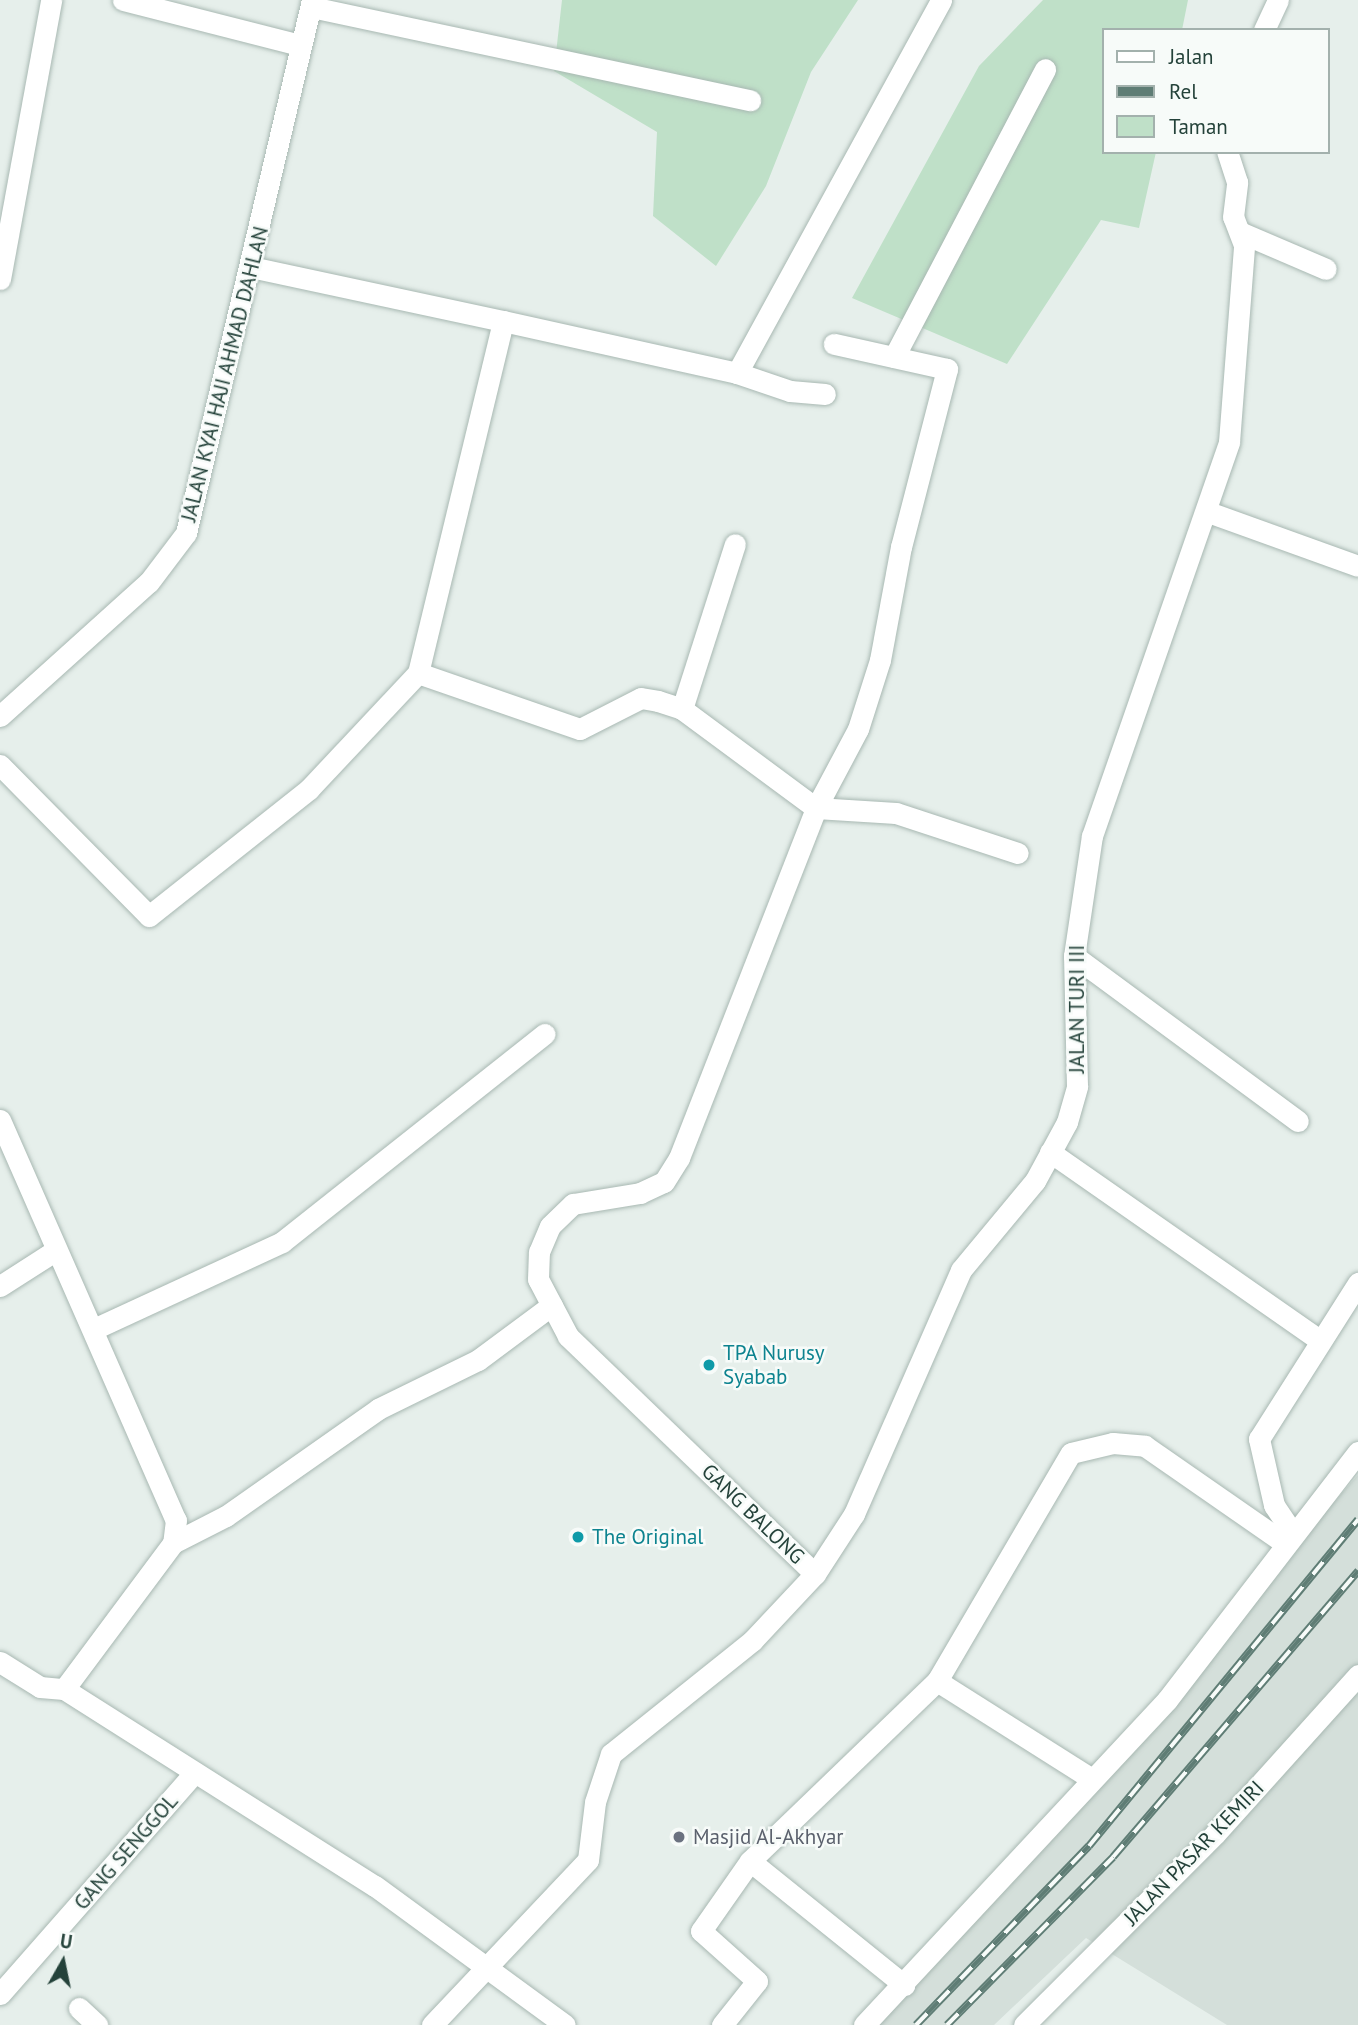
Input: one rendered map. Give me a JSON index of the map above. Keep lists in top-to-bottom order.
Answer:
{
  "streets": {
    "street": [
      "JALAN KYAI HAJI AHMAD DAHLAN",
      "JALAN TURI III",
      "GANG BALONG",
      "GANG SENGGOL",
      "JALAN PASAR KEMIRI"
    ]
  },
  "crossings": [
    ["JALAN TURI III", "GANG BALONG"]
  ],
  "places": ["TPA Nurusy Syabab", "The Original", "Masjid Al-Akhyar"],
  "legend": ["Jalan", "Rel", "Taman"],
  "north": "top"
}
